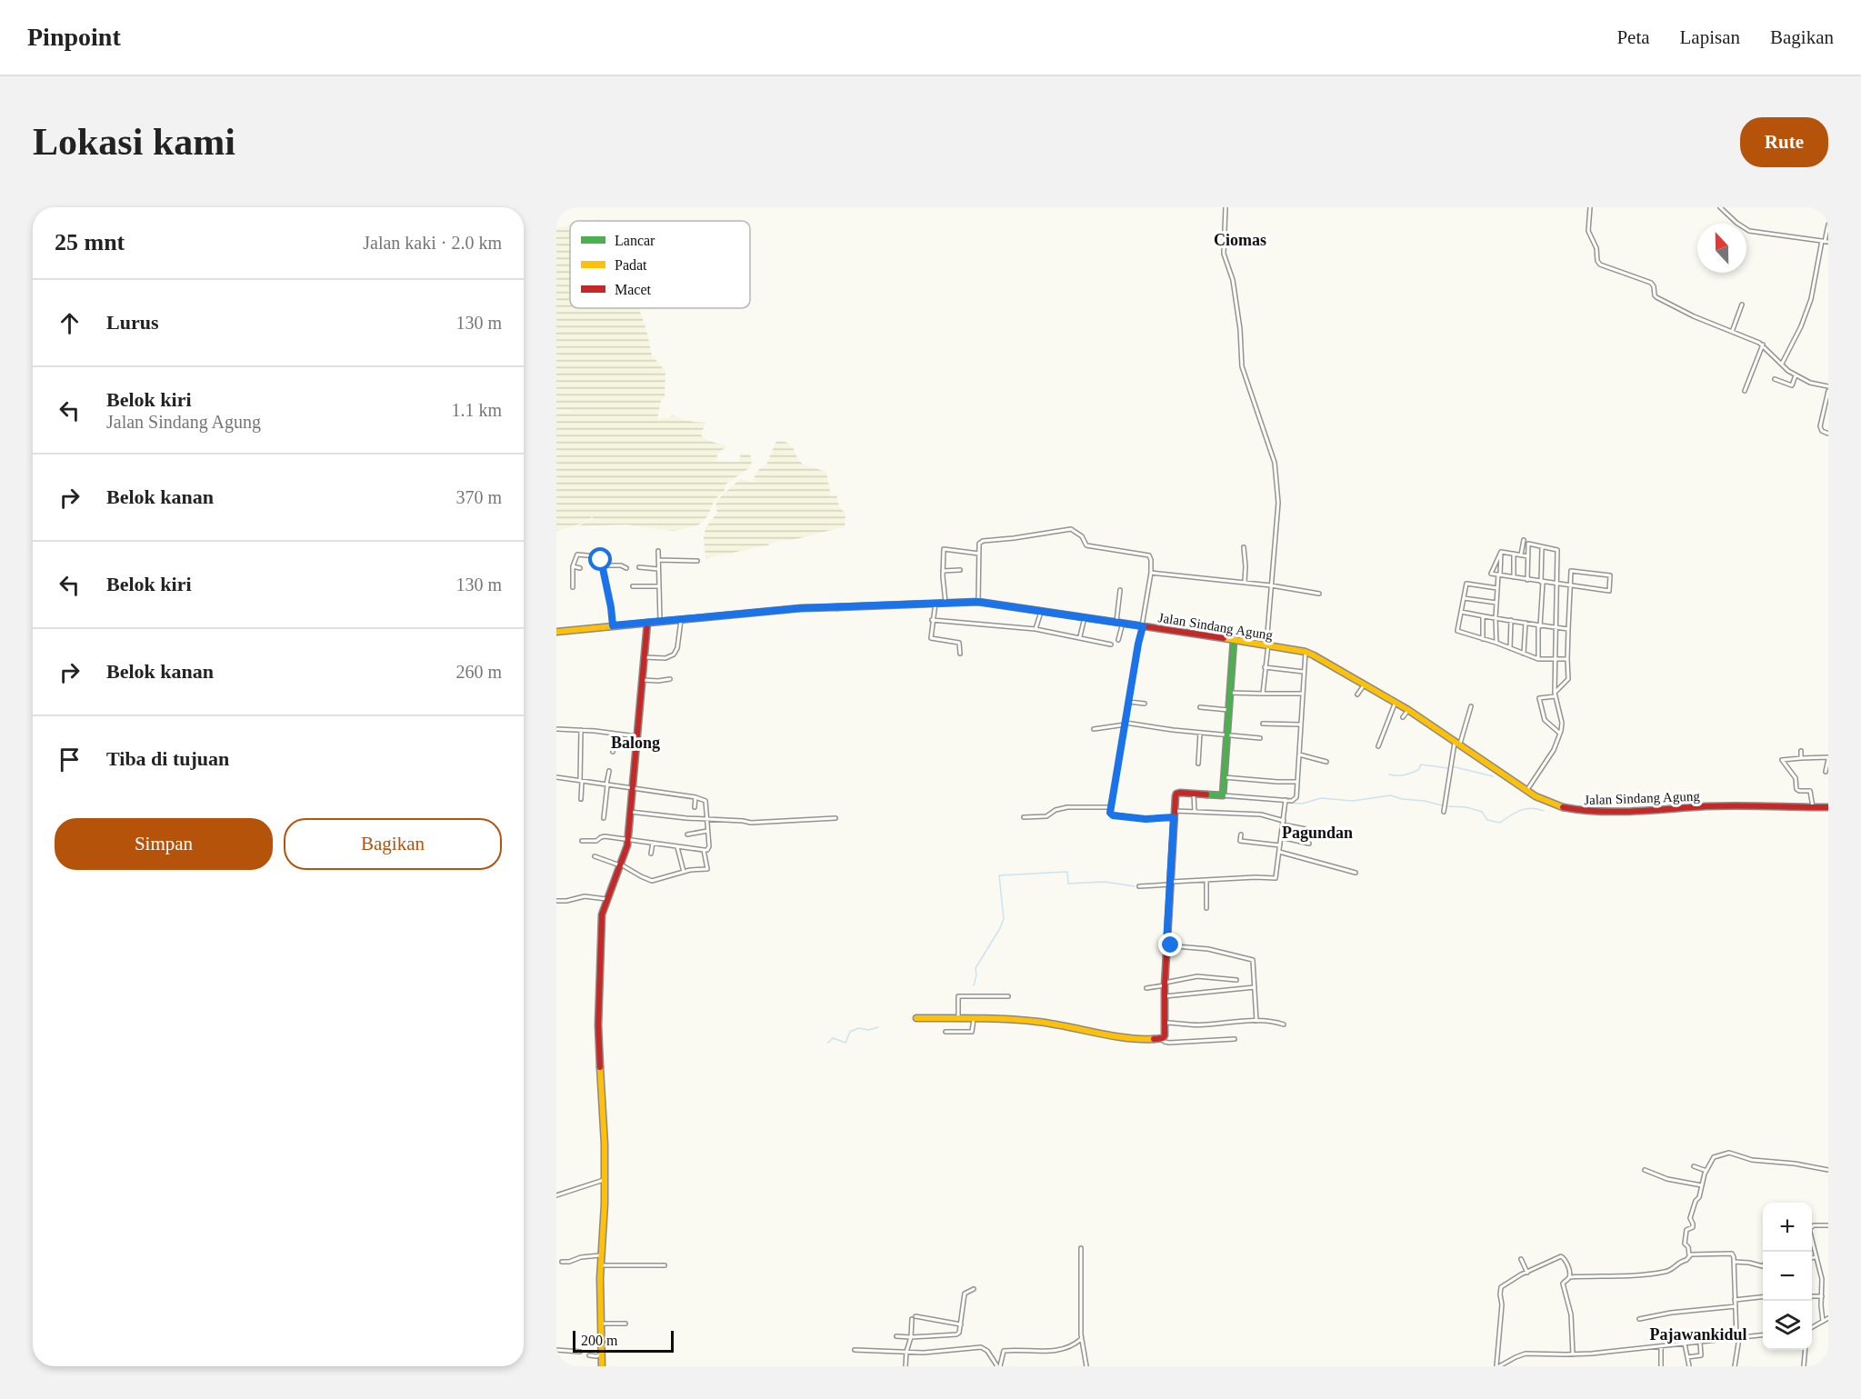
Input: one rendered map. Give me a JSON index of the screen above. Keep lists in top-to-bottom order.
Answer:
{
  "streets": {
    "street": ["Jalan Sindang Agung"]
  },
  "districts": [
    "Ciomas",
    "Balong",
    "Pagundan",
    "Pajawankidul"
  ],
  "legend": ["Lancar", "Padat", "Macet"],
  "scale_bar": "200 m",
  "north": "top",
  "page": {
    "header": "Pinpoint",
    "nav": ["Peta", "Lapisan", "Bagikan"],
    "buttons": [
      "Rute",
      ["Simpan", "Bagikan"]
    ],
    "title": "Lokasi kami",
    "heading": ["25 mnt", "Jalan kaki · 2.0 km"],
    "list": [
      ["Lurus", "130 m"],
      ["Belok kiri", "Jalan Sindang Agung", "1.1 km"],
      ["Belok kanan", "370 m"],
      ["Belok kiri", "130 m"],
      ["Belok kanan", "260 m"],
      "Tiba di tujuan"
    ],
    "map_buttons": ["+", "−"],
    "scale": "200 m"
  }
}
